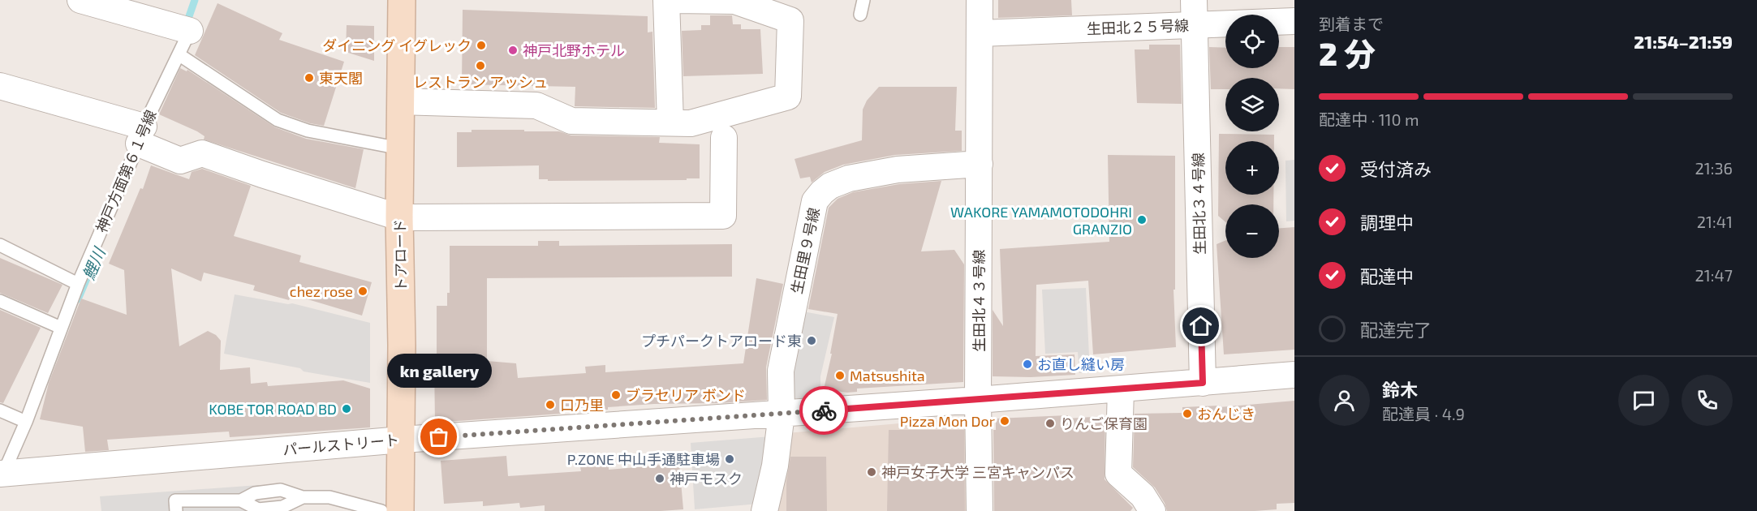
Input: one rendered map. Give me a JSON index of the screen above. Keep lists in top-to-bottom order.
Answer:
{
  "streets": {
    "street": [
      "生田北２５号線",
      "生田北３４号線",
      "生田里９号線",
      "トアロード",
      "生田北４３号線",
      "パールストリート"
    ],
    "lane": ["神戸方面第６１号線"]
  },
  "crossings": [
    ["生田北２５号線", "生田北３４号線"],
    ["生田北２５号線", "生田北４３号線"],
    ["神戸方面第６１号線", "パールストリート"],
    ["生田北３４号線", "パールストリート"],
    ["生田里９号線", "生田北４３号線"],
    ["生田里９号線", "パールストリート"],
    ["トアロード", "パールストリート"],
    ["生田北４３号線", "パールストリート"]
  ],
  "water": ["鯉川"],
  "places": [
    "ダイニング イグレック",
    "神戸北野ホテル",
    "レストラン アッシュ",
    "東天閣",
    "WAKORE YAMAMOTODOHRI GRANZIO",
    "chez rose",
    "プチパークトアロード東",
    "お直し縫い房",
    "Matsushita",
    "ブラセリア ボンド",
    "口乃里",
    "KOBE TOR ROAD BD",
    "おんじき",
    "Pizza Mon Dor",
    "りんご保育園",
    "kn gallery",
    "P.ZONE 中山手通駐車場",
    "神戸女子大学 三宮キャンパス",
    "神戸モスク"
  ],
  "page": {
    "heading": ["2 分", "到着まで", "21:54–21:59"],
    "panel": ["鈴木", "配達員 · 4.9"],
    "map_buttons": ["+", "−"],
    "bar": "配達中 · 110 m",
    "list": [
      ["受付済み", "21:36"],
      ["調理中", "21:41"],
      ["配達中", "21:47"],
      "配達完了"
    ],
    "bubble": "kn gallery"
  }
}
